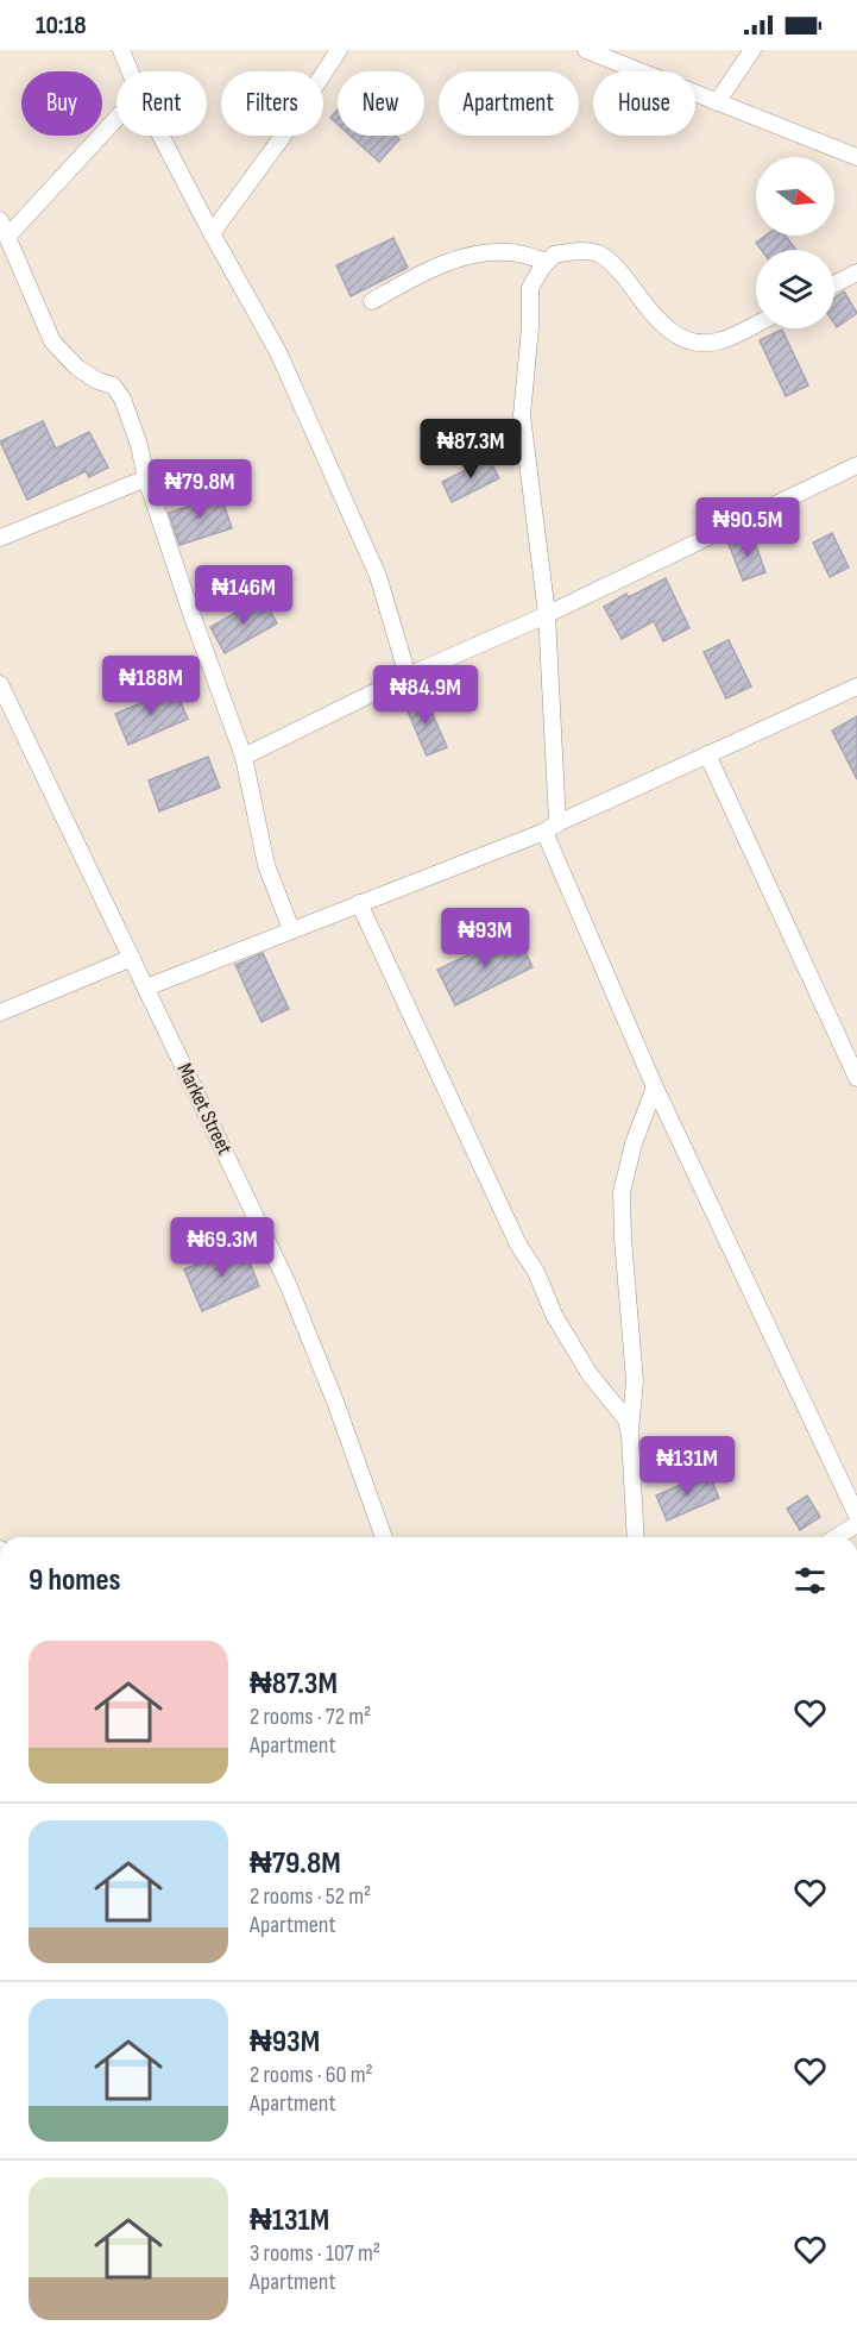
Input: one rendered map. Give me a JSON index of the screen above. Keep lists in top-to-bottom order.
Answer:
{
  "streets": {
    "street": ["Market Street"]
  },
  "north": "right",
  "page": {
    "status": "10:18",
    "chip": [
      "Buy",
      "Rent",
      "Filters",
      "New",
      "Apartment",
      "House"
    ],
    "price": [
      "₦87.3M",
      "₦79.8M",
      "₦90.5M",
      "₦146M",
      "₦188M",
      "₦84.9M",
      "₦93M",
      "₦69.3M",
      "₦131M"
    ],
    "heading": "9 homes",
    "list": [
      {
        "name": "₦87.3M",
        "note": "2 rooms · 72 m² · Apartment"
      },
      {
        "name": "₦79.8M",
        "note": "2 rooms · 52 m² · Apartment"
      },
      {
        "name": "₦93M",
        "note": "2 rooms · 60 m² · Apartment"
      },
      {
        "name": "₦131M",
        "note": "3 rooms · 107 m² · Apartment"
      }
    ]
  }
}
